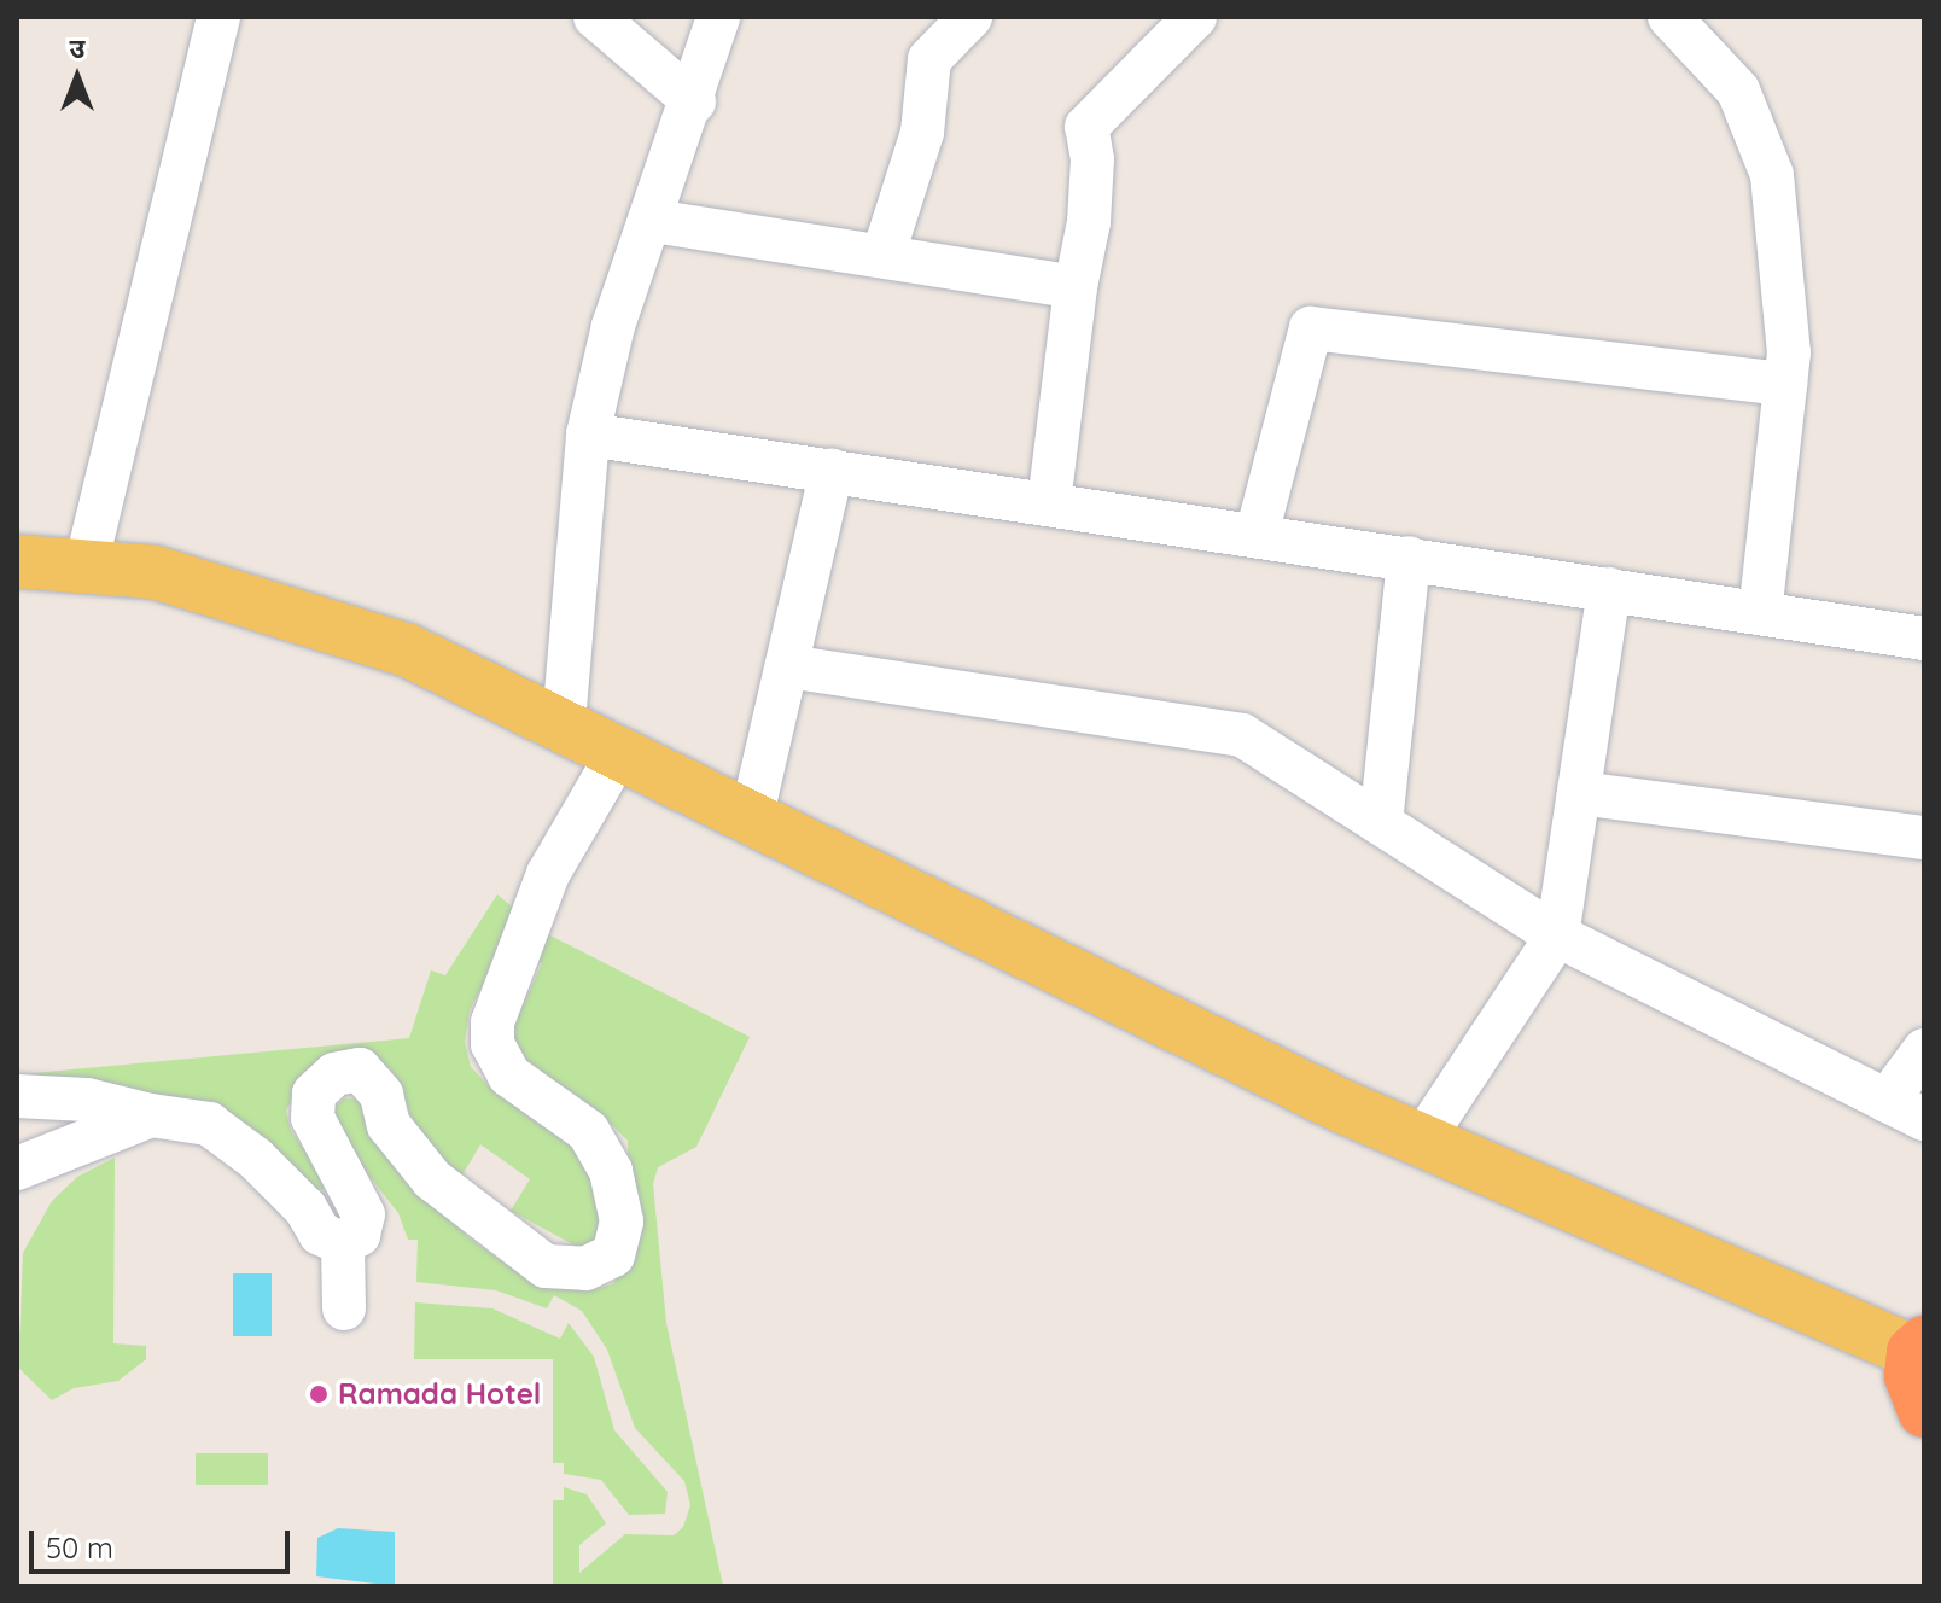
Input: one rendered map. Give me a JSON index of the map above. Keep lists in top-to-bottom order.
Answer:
{
  "places": ["Ramada Hotel"],
  "scale_bar": "50 m",
  "north": "top"
}
